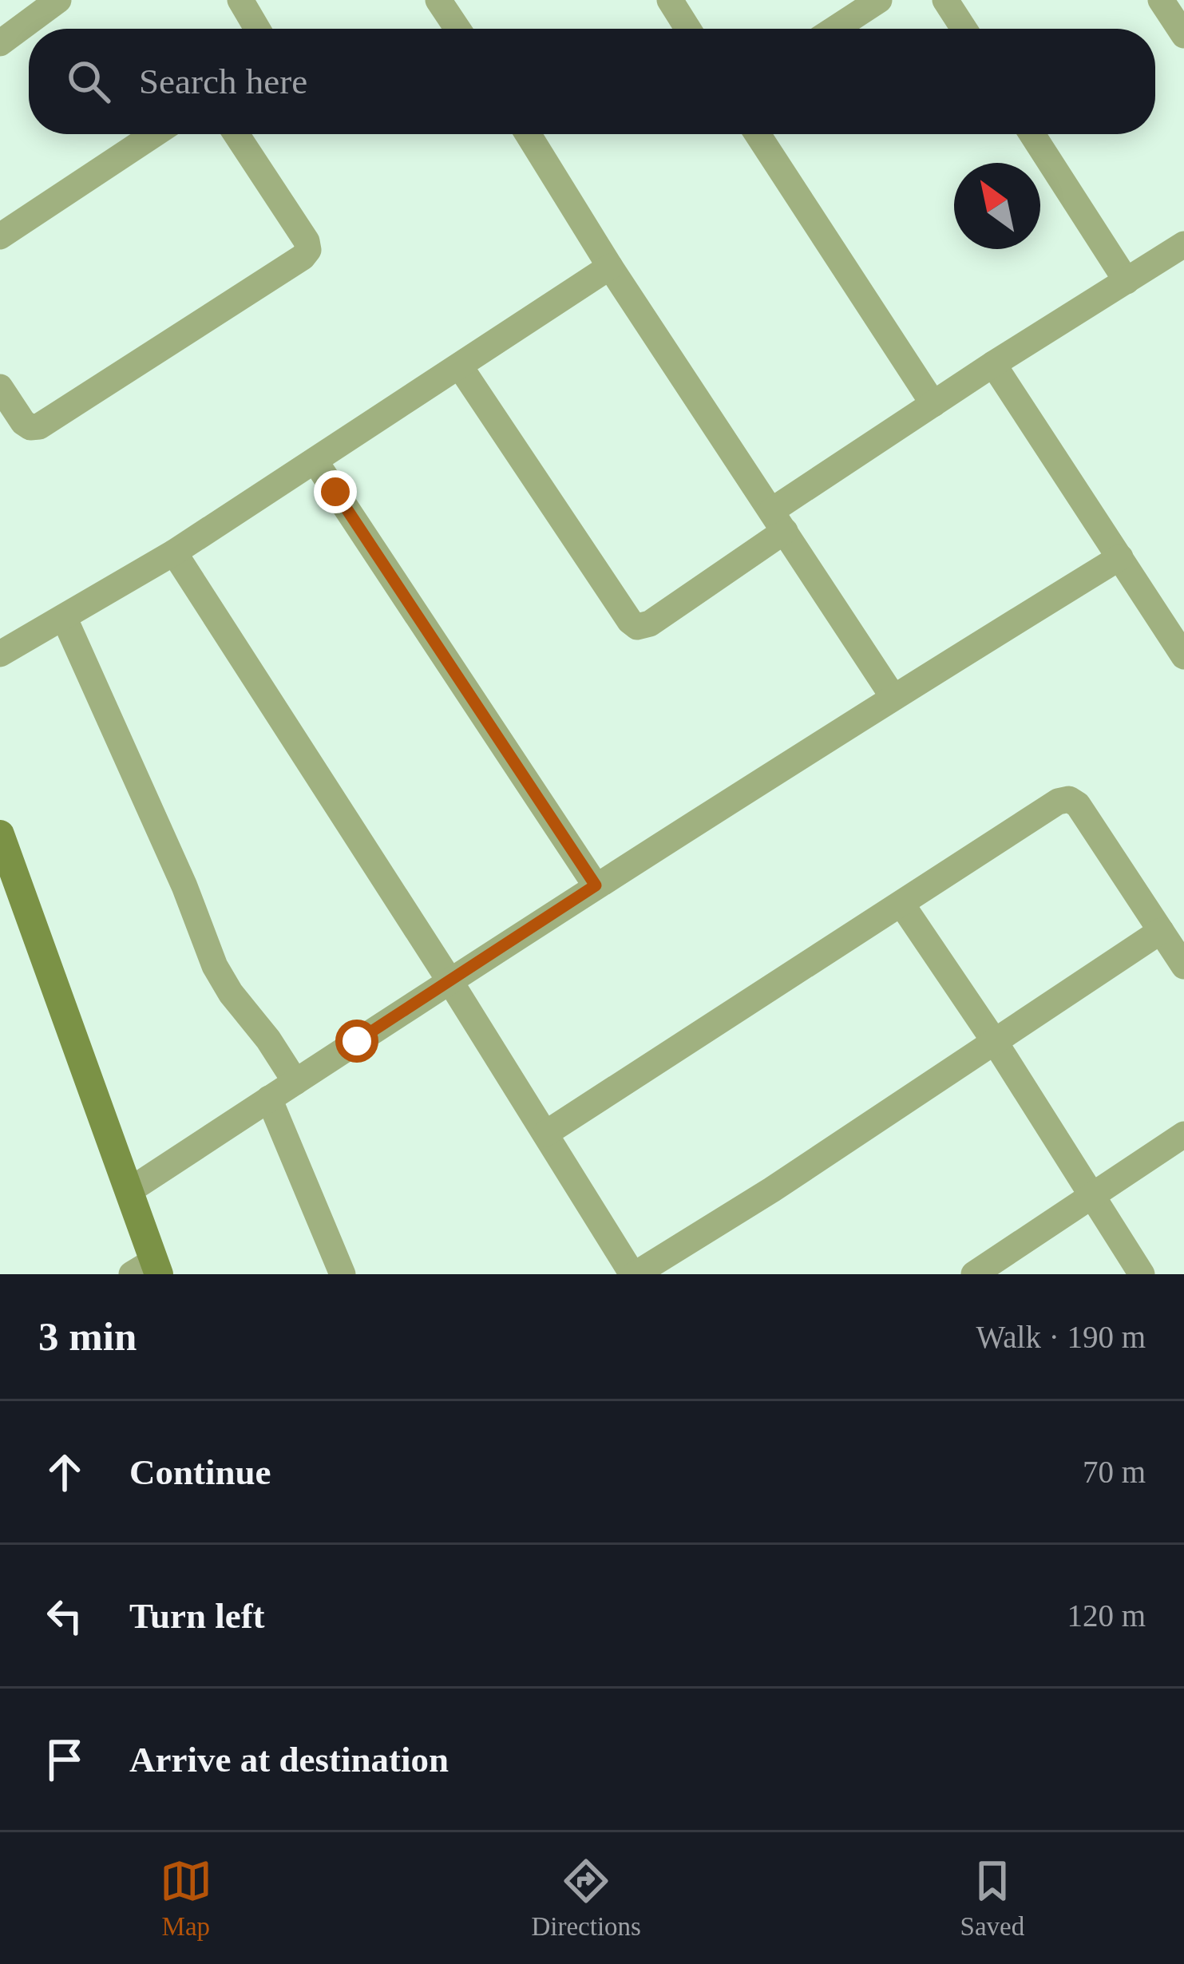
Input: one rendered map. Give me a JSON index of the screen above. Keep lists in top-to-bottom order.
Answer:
{
  "north": "top left",
  "page": {
    "search": "Search here",
    "heading": ["3 min", "Walk · 190 m"],
    "list": [
      ["Continue", "70 m"],
      ["Turn left", "120 m"],
      "Arrive at destination"
    ],
    "nav": ["Map", "Directions", "Saved"]
  }
}
